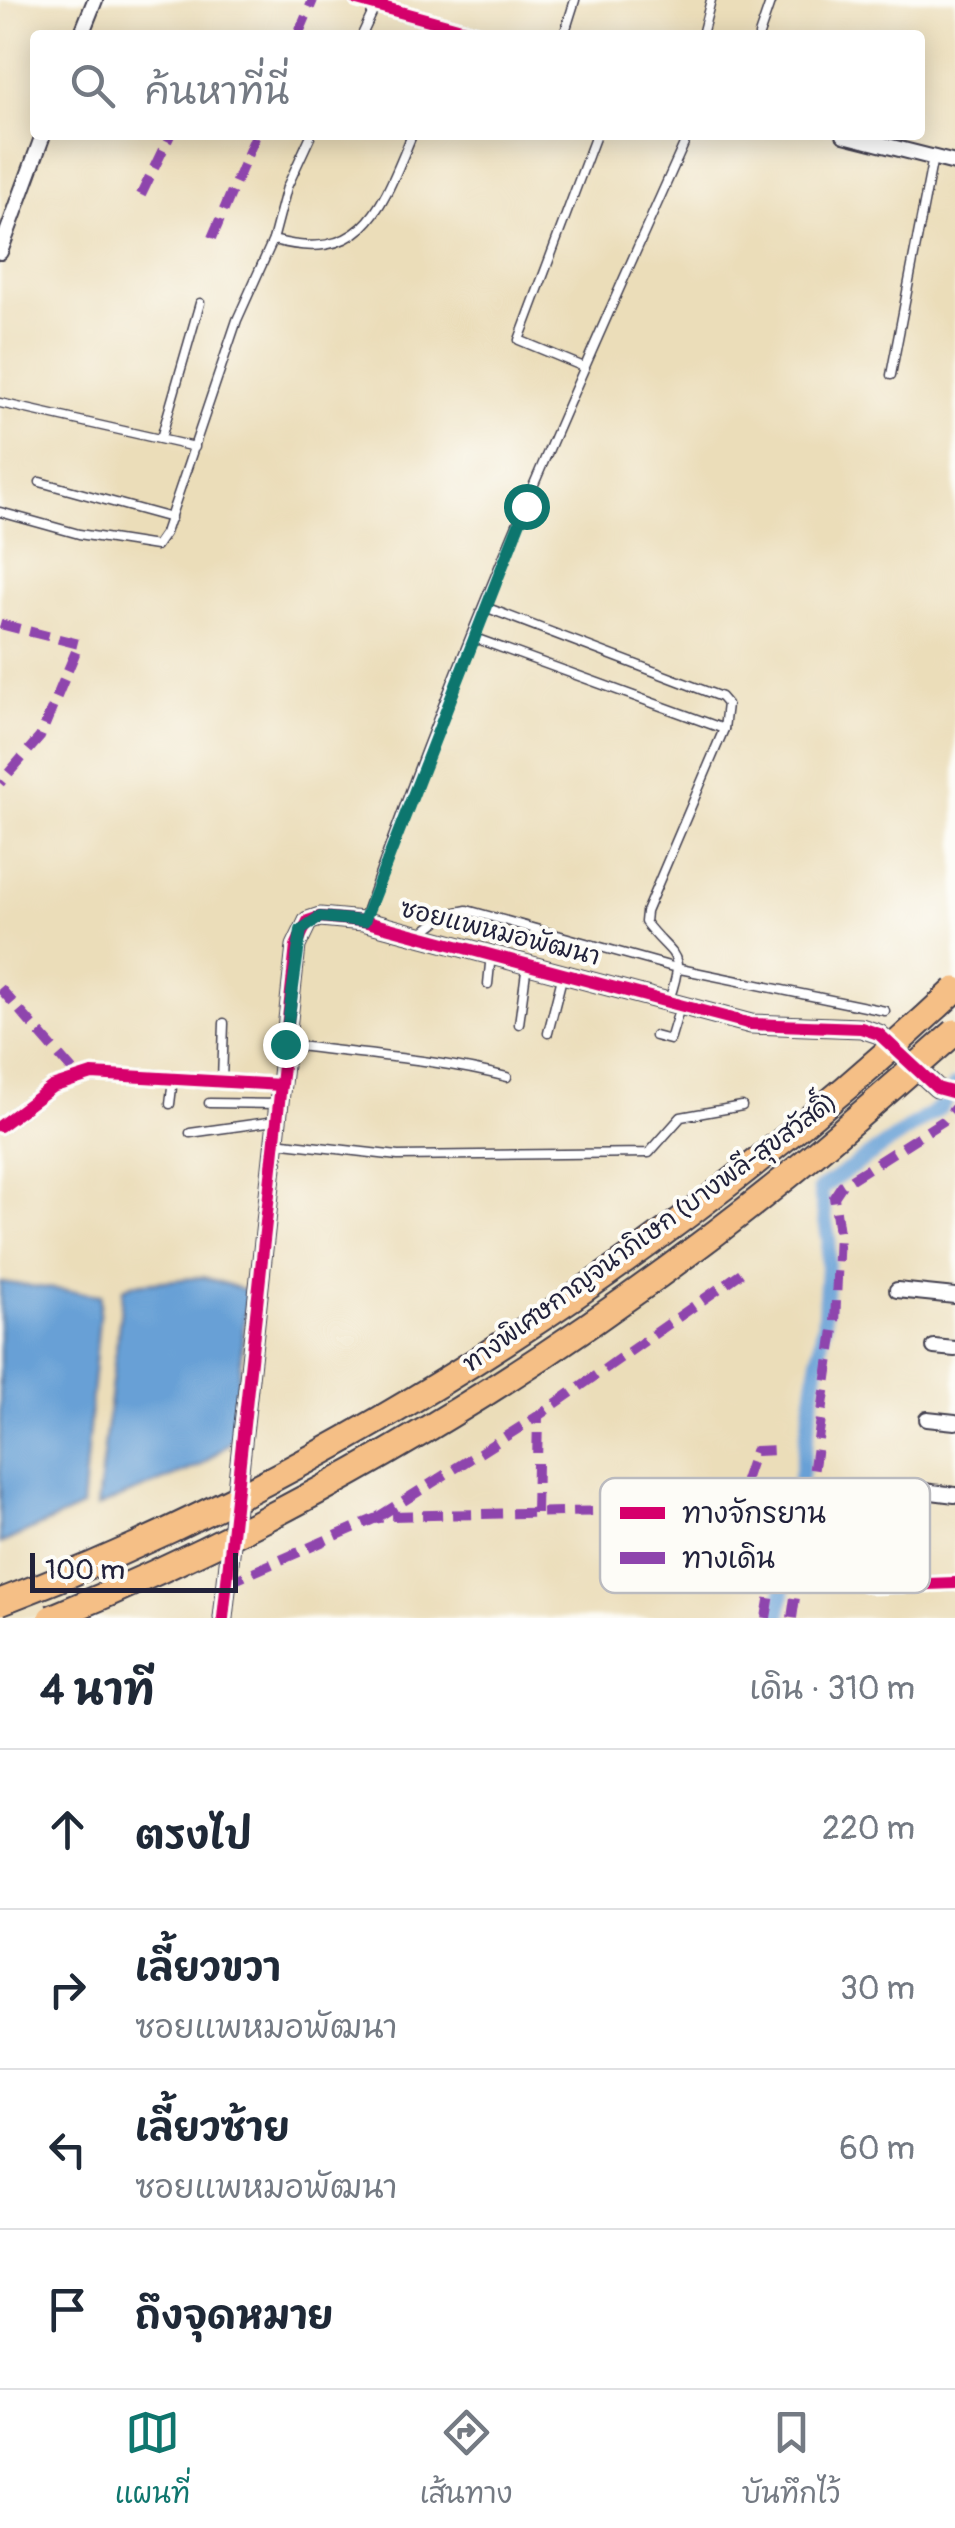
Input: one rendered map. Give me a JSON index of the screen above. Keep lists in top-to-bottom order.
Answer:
{
  "streets": {
    "highway": ["ทางพิเศษกาญจนาภิเษก (บางพลี-สุขสวัสดิ์)"],
    "street": ["ซอยแพหมอพัฒนา"]
  },
  "legend": ["ทางจักรยาน", "ทางเดิน"],
  "scale_bar": "100 m",
  "page": {
    "search": "ค้นหาที่นี่",
    "scale": "100 m",
    "heading": ["4 นาที", "เดิน · 310 m"],
    "list": [
      ["ตรงไป", "220 m"],
      ["เลี้ยวขวา", "ซอยแพหมอพัฒนา", "30 m"],
      ["เลี้ยวซ้าย", "ซอยแพหมอพัฒนา", "60 m"],
      "ถึงจุดหมาย"
    ],
    "nav": ["แผนที่", "เส้นทาง", "บันทึกไว้"]
  }
}
